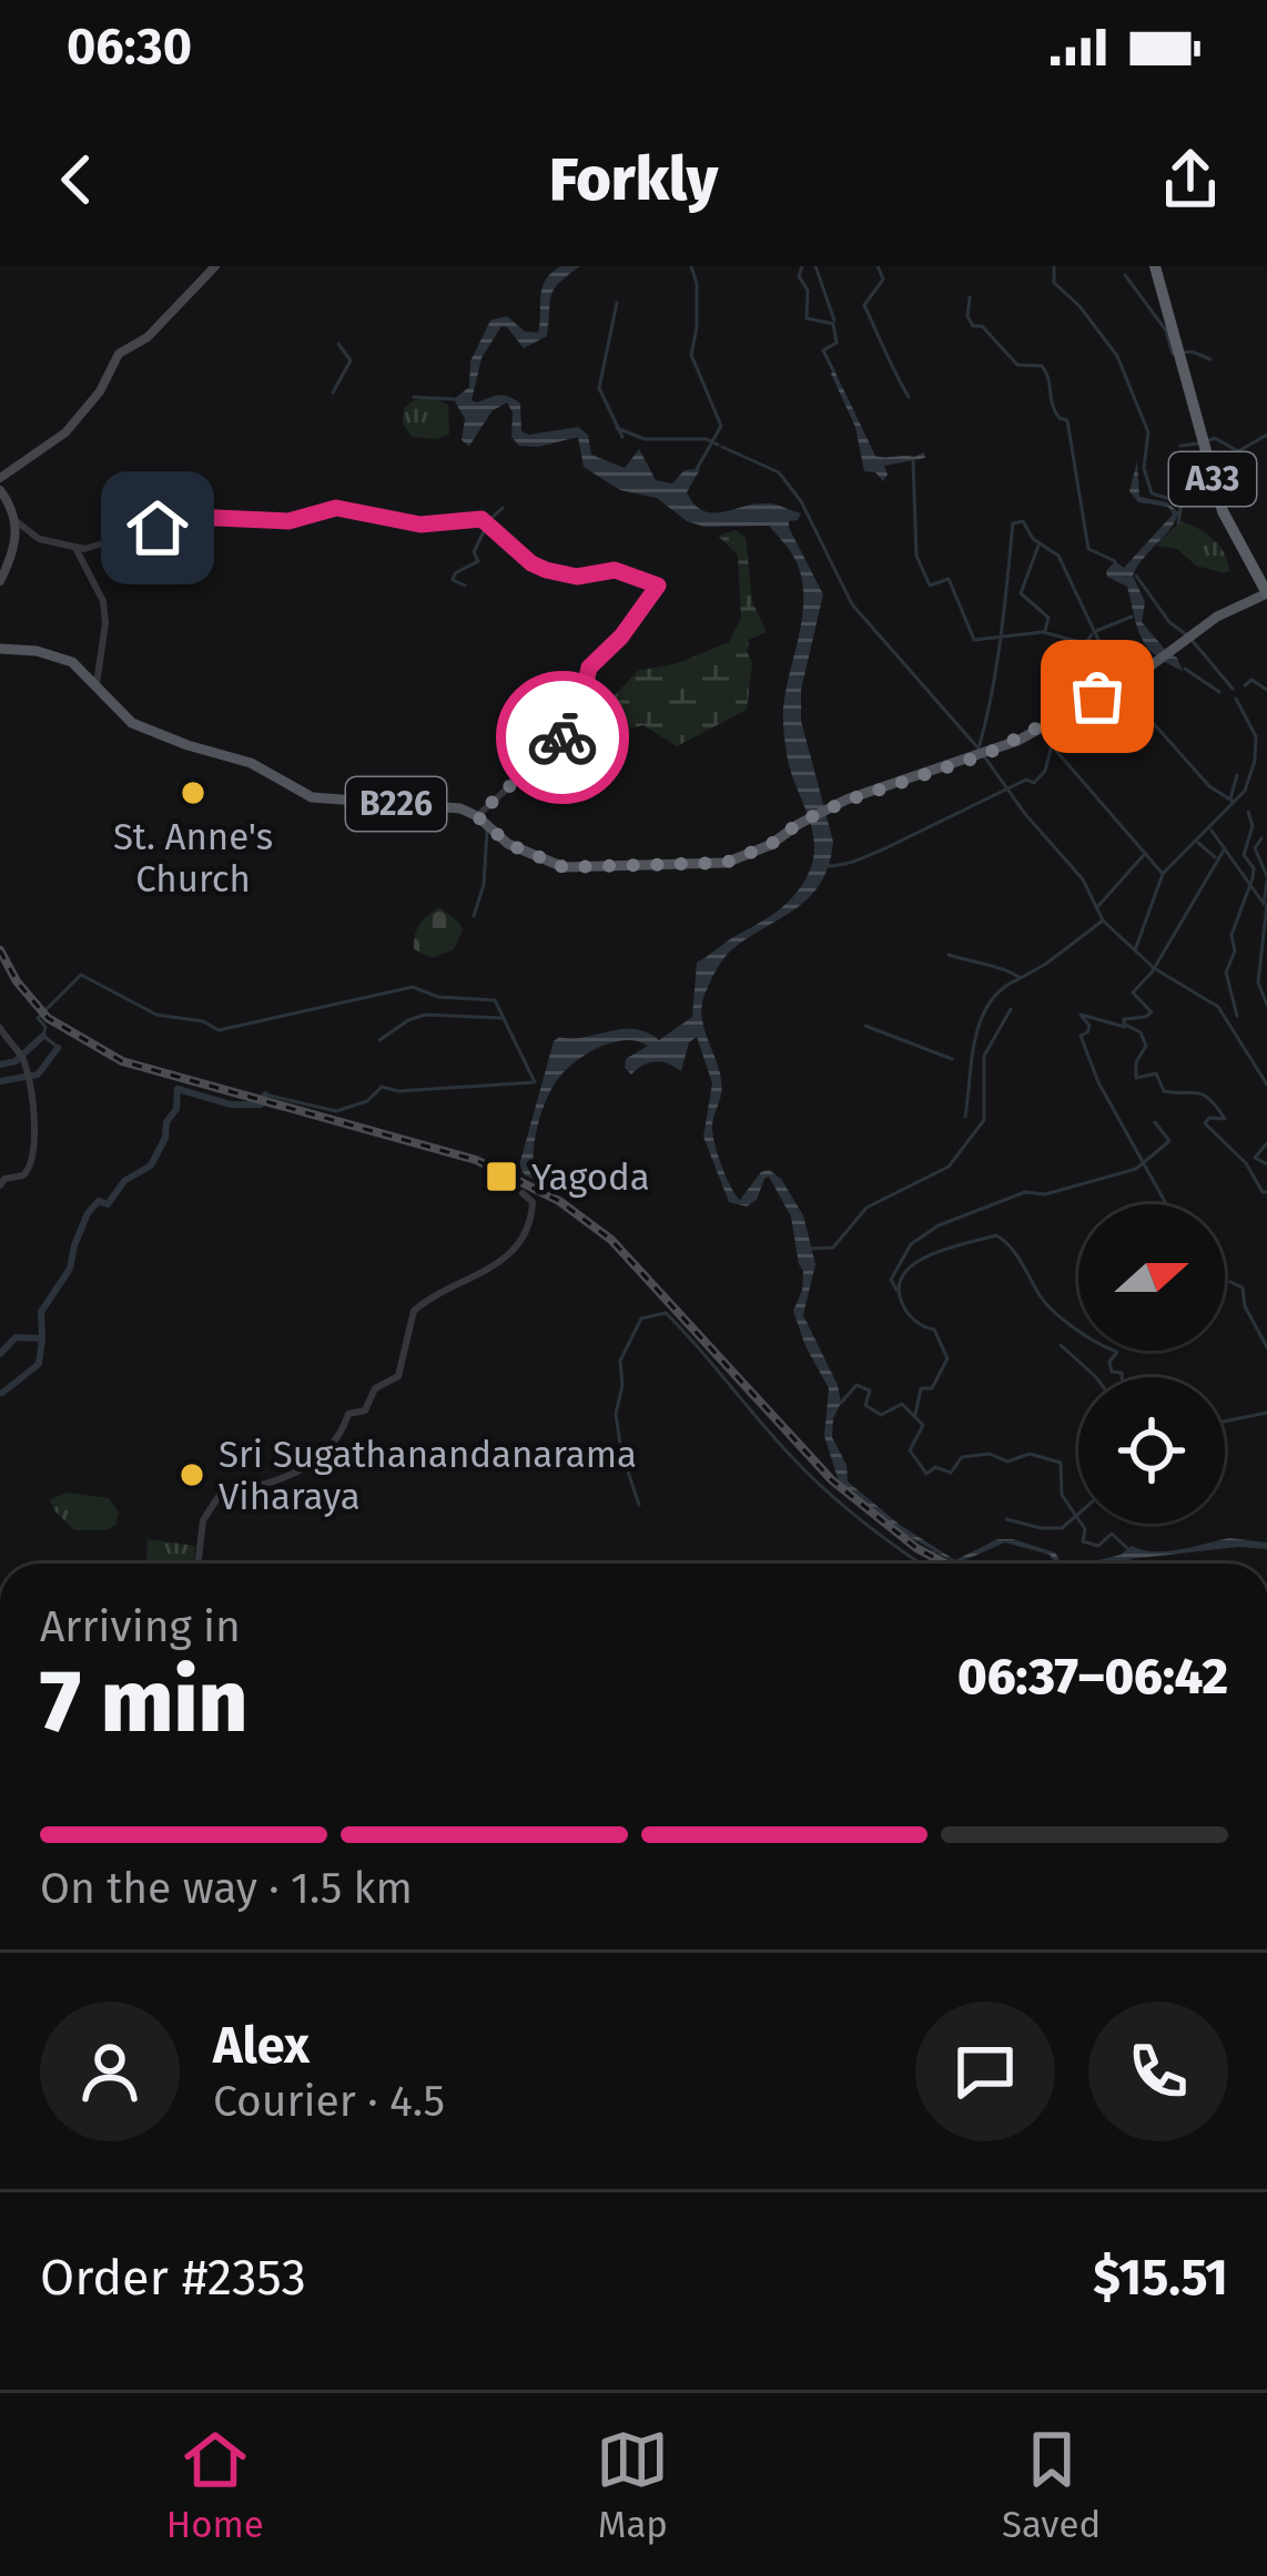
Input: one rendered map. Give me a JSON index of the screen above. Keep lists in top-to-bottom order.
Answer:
{
  "streets": {
    "highway": ["A33"],
    "main road": ["B226"]
  },
  "crossings": [
    ["A33", "B226"]
  ],
  "places": {
    "other": ["St. Anne's Church", "Sri Sugathanandanarama Viharaya"],
    "transit": ["Yagoda"]
  },
  "north": "right",
  "page": {
    "status": "06:30",
    "header": "Forkly",
    "heading": ["7 min", "Arriving in", "06:37–06:42"],
    "panel": [
      "Alex",
      "Courier · 4.5",
      "Order #2353",
      "$15.51"
    ],
    "bar": "On the way · 1.5 km",
    "tabs": ["Home", "Map", "Saved"]
  }
}
